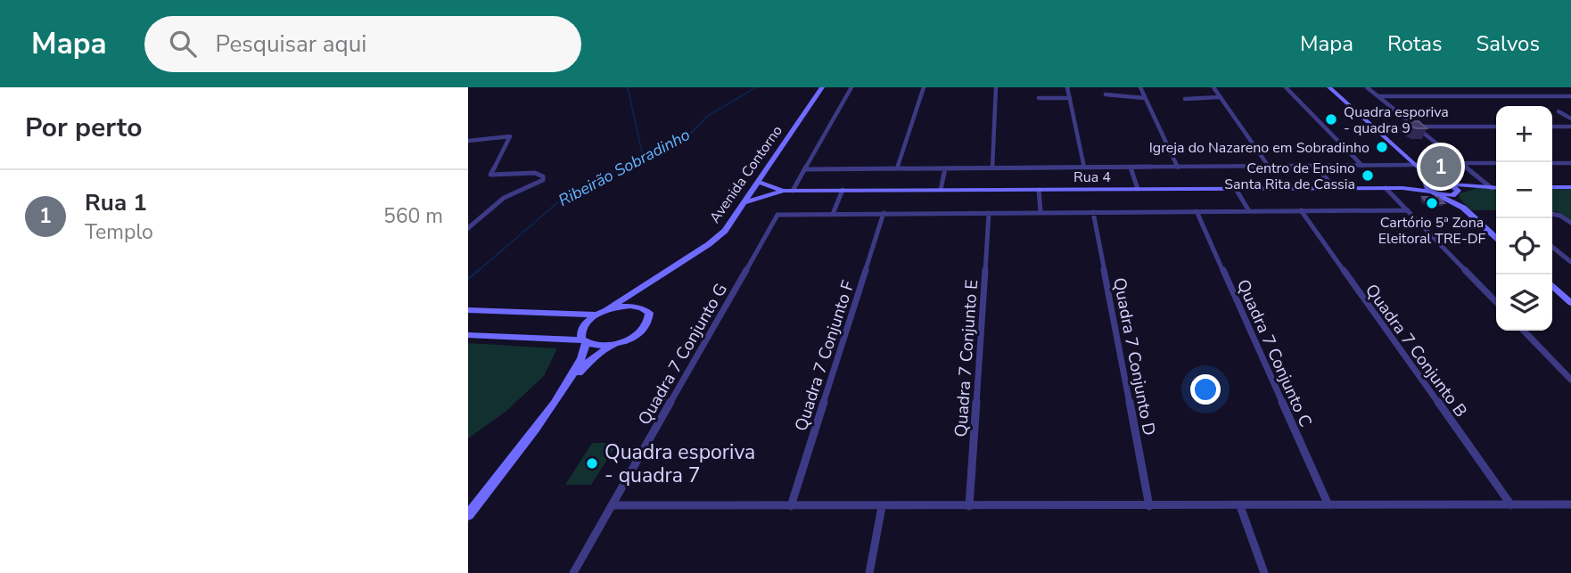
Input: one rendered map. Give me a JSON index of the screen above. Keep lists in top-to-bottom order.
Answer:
{
  "streets": {
    "street": [
      "Avenida Contorno",
      "Rua 4",
      "Quadra 7 Conjunto B",
      "Quadra 7 Conjunto C",
      "Quadra 7 Conjunto G",
      "Quadra 7 Conjunto F",
      "Quadra 7 Conjunto D",
      "Quadra 7 Conjunto E"
    ]
  },
  "crossings": [
    ["Avenida Contorno", "Rua 4"]
  ],
  "water": ["Ribeirão Sobradinho"],
  "places": [
    "Quadra esporiva - quadra 9",
    "Igreja do Nazareno em Sobradinho",
    "Centro de Ensino Santa Rita de Cassia",
    "Cartório 5ª Zona Eleitoral TRE-DF",
    "Quadra esporiva - quadra 7"
  ],
  "page": {
    "header": "Mapa",
    "search": "Pesquisar aqui",
    "nav": ["Mapa", "Rotas", "Salvos"],
    "heading": "Por perto",
    "map_buttons": ["+", "−"],
    "pins": "1",
    "list": [
      {
        "mark": "1",
        "name": "Rua 1",
        "note": "Templo",
        "value": "560 m"
      }
    ]
  }
}
